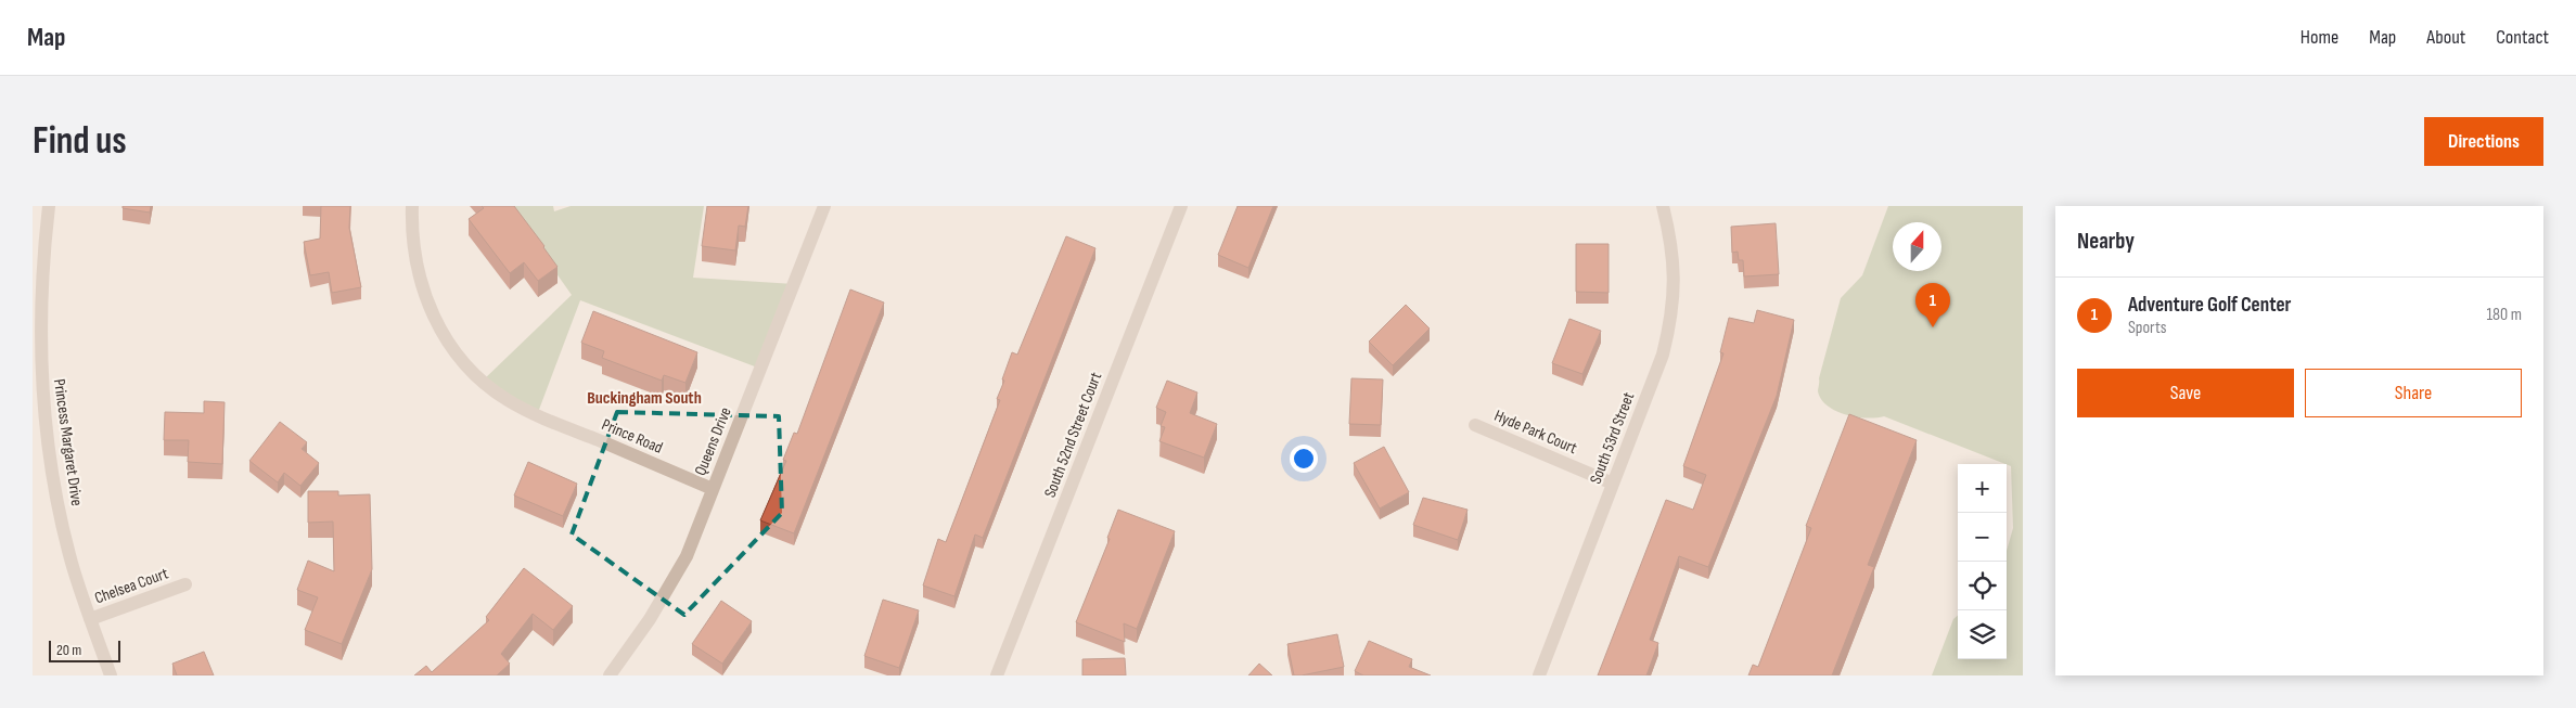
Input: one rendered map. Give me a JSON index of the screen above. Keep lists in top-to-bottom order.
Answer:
{
  "streets": {
    "street": [
      "Hyde Park Court",
      "South 52nd Street Court",
      "Prince Road",
      "South 53rd Street",
      "Queens Drive",
      "Princess Margaret Drive",
      "Chelsea Court"
    ]
  },
  "crossings": [
    ["Hyde Park Court", "South 53rd Street"],
    ["Prince Road", "Queens Drive"],
    ["Princess Margaret Drive", "Chelsea Court"]
  ],
  "districts": ["Buckingham South"],
  "scale_bar": "20 m",
  "north": "top",
  "page": {
    "header": "Map",
    "nav": [
      "Home",
      "Map",
      "About",
      "Contact"
    ],
    "buttons": [
      "Directions",
      ["Save", "Share"]
    ],
    "title": "Find us",
    "heading": "Nearby",
    "list": [
      {
        "mark": "1",
        "name": "Adventure Golf Center",
        "note": "Sports",
        "value": "180 m"
      }
    ],
    "pins": "1",
    "map_buttons": ["+", "−"],
    "scale": "20 m"
  }
}
